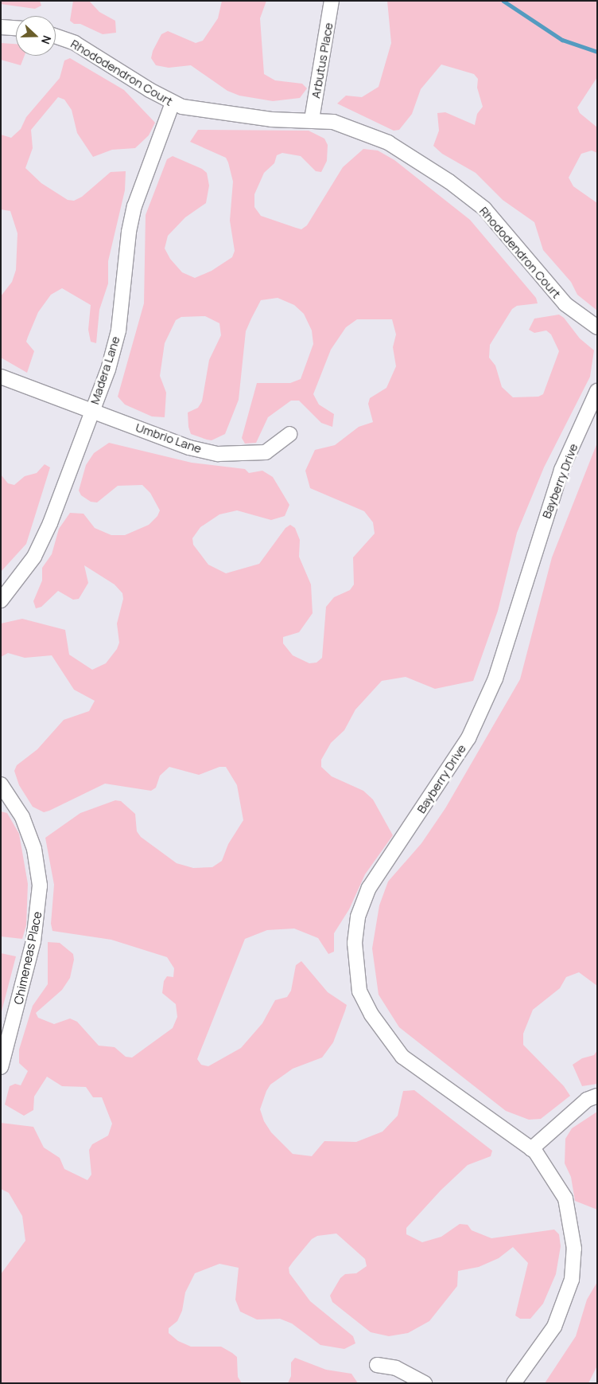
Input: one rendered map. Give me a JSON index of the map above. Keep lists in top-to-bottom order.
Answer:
{
  "streets": {
    "street": [
      "Arbutus Place",
      "Rhododendron Court",
      "Madera Lane",
      "Umbrio Lane",
      "Bayberry Drive",
      "Chimeneas Place"
    ]
  },
  "crossings": [
    ["Arbutus Place", "Rhododendron Court"],
    ["Rhododendron Court", "Madera Lane"],
    ["Madera Lane", "Umbrio Lane"]
  ],
  "north": "right"
}
